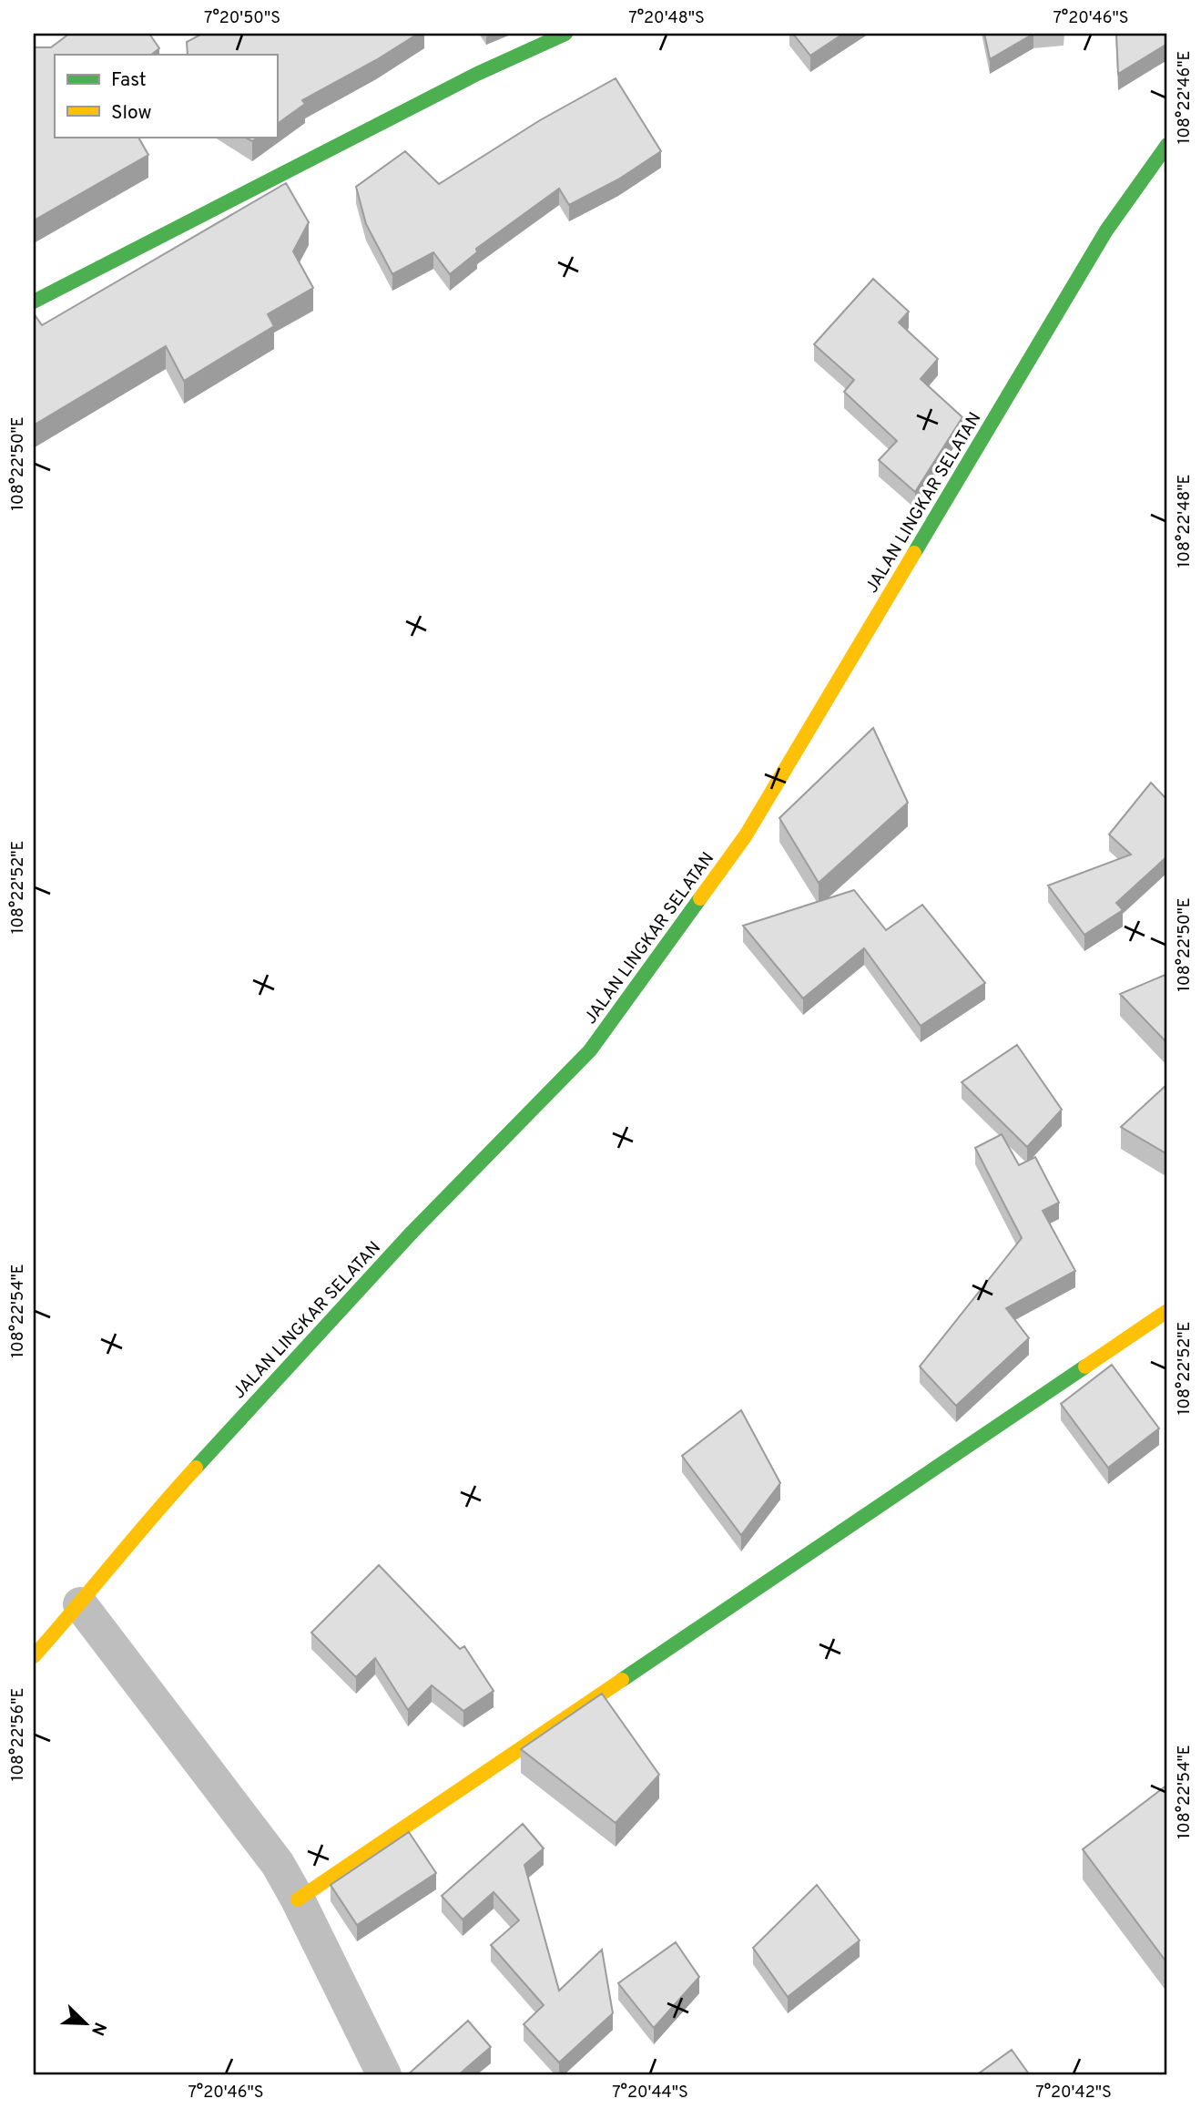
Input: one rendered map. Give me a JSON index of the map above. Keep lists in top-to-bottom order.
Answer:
{
  "streets": {
    "street": ["JALAN LINGKAR SELATAN"]
  },
  "legend": ["Fast", "Slow"],
  "north": "bottom right",
  "coordinates": [
    "7°20'50\"S",
    "7°20'48\"S",
    "7°20'46\"S",
    "108°22'46\"E",
    "108°22'50\"E",
    "108°22'48\"E",
    "108°22'52\"E",
    "108°22'54\"E",
    "108°22'56\"E",
    "7°20'44\"S",
    "7°20'42\"S"
  ]
}
